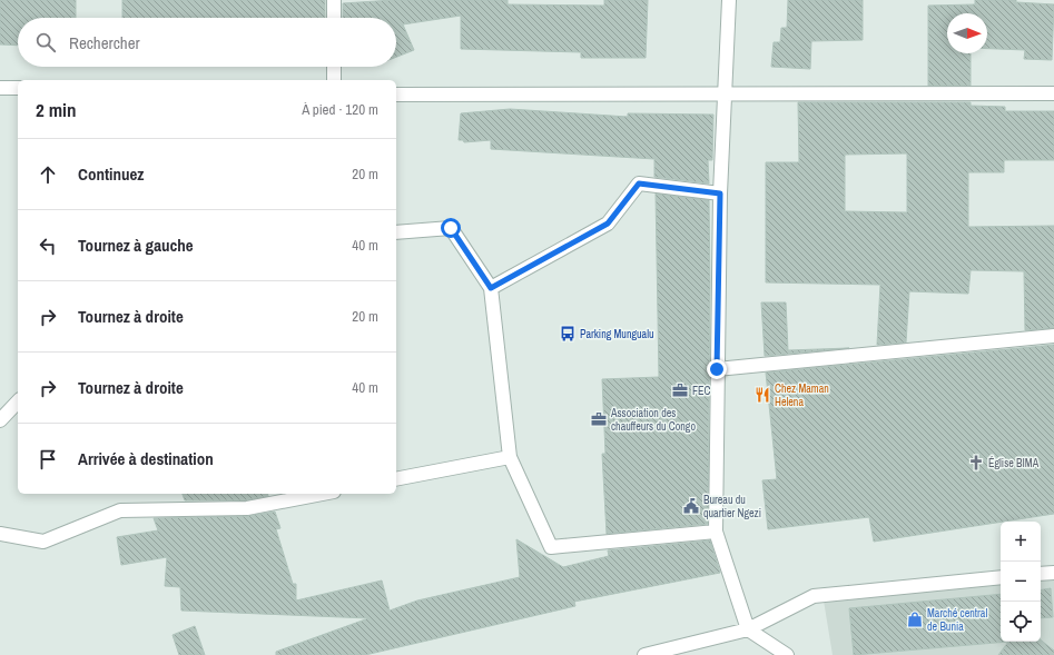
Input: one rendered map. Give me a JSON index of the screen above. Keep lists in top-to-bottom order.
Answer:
{
  "places": {
    "bus stop": ["Parking Mungualu"],
    "office": ["FEC", "Association des chauffeurs du Congo"],
    "restaurant": ["Chez Maman Helena"],
    "church": ["Église BIMA"],
    "public building": ["Bureau du quartier Ngezi"],
    "shop": ["Marché central de Bunia"]
  },
  "north": "right",
  "page": {
    "search": "Rechercher",
    "heading": ["2 min", "À pied · 120 m"],
    "list": [
      ["Continuez", "20 m"],
      ["Tournez à gauche", "40 m"],
      ["Tournez à droite", "20 m"],
      ["Tournez à droite", "40 m"],
      "Arrivée à destination"
    ],
    "map_buttons": ["+", "−"]
  }
}
